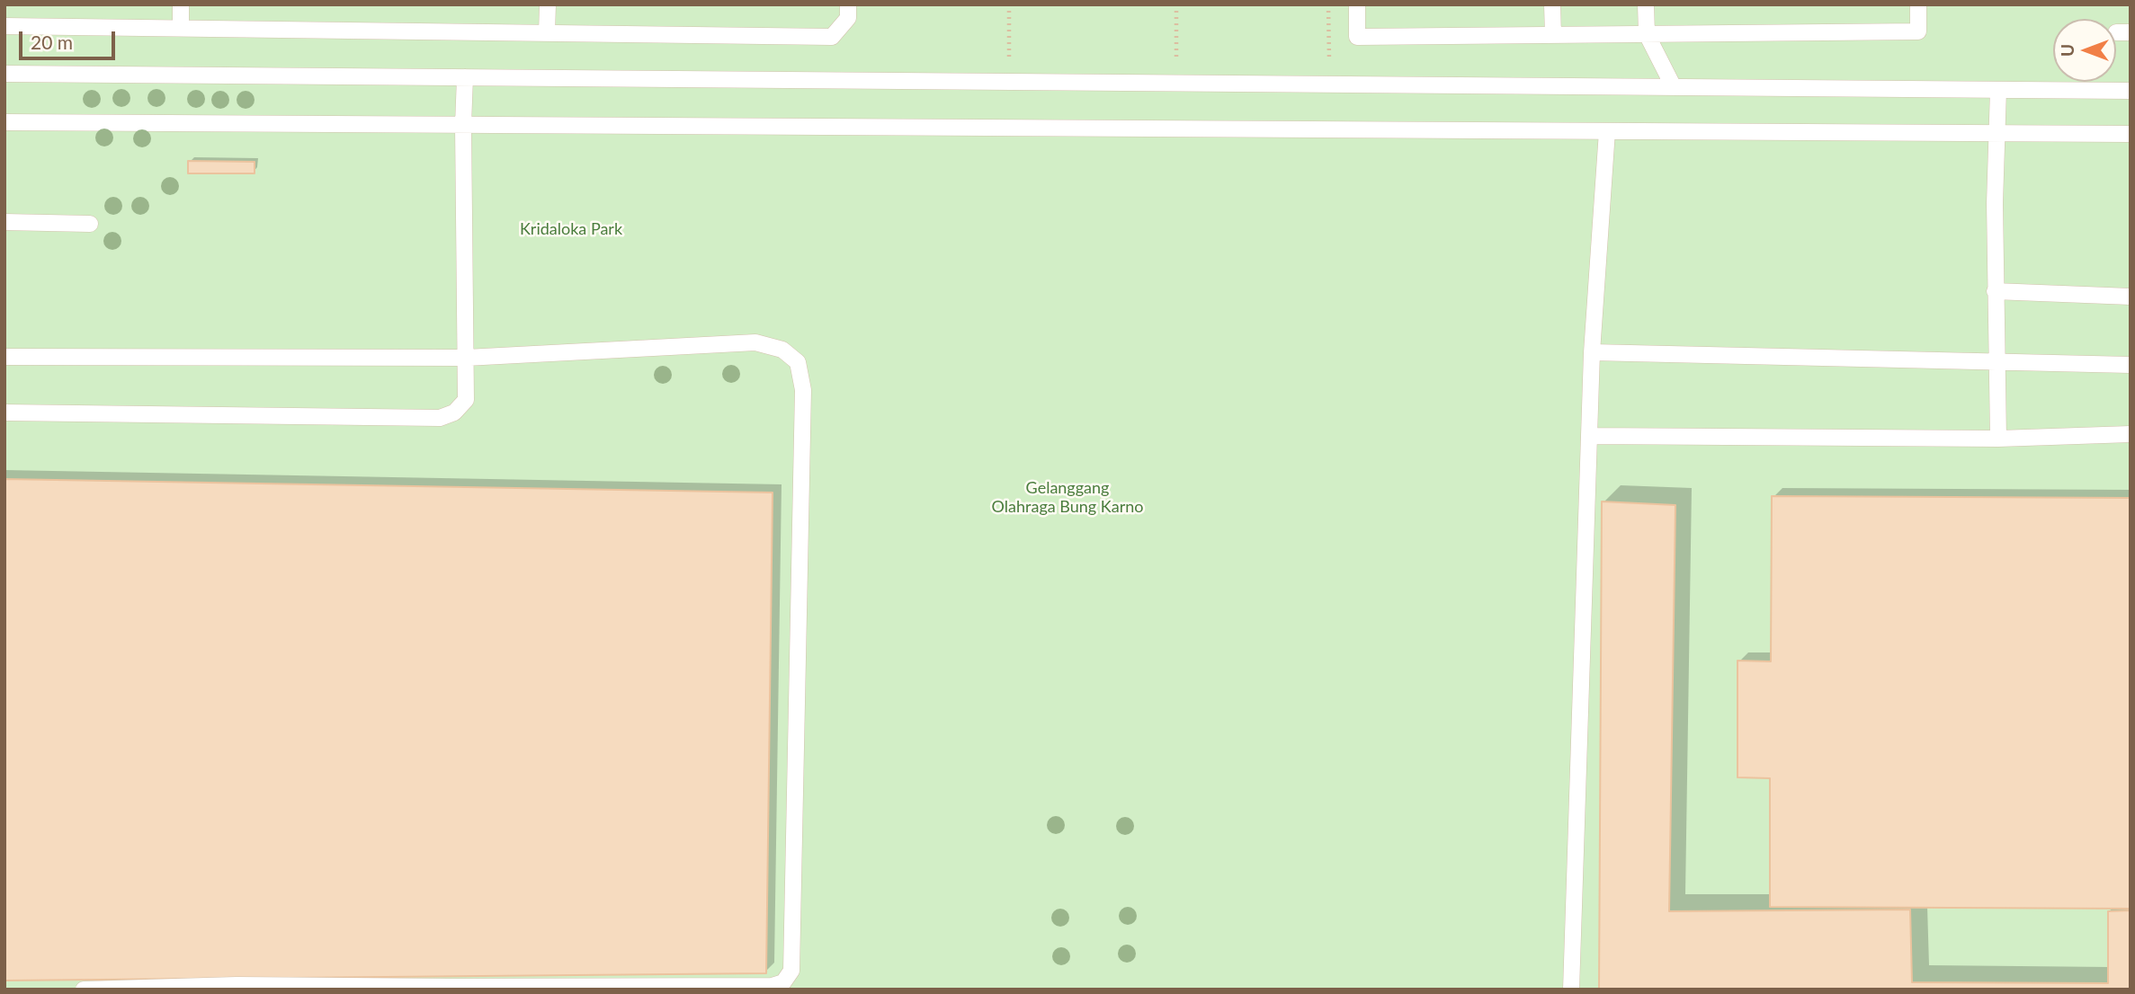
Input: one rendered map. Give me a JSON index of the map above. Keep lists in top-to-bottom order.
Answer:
{
  "parks": ["Kridaloka Park", "Gelanggang Olahraga Bung Karno"],
  "scale_bar": "20 m",
  "north": "left"
}
